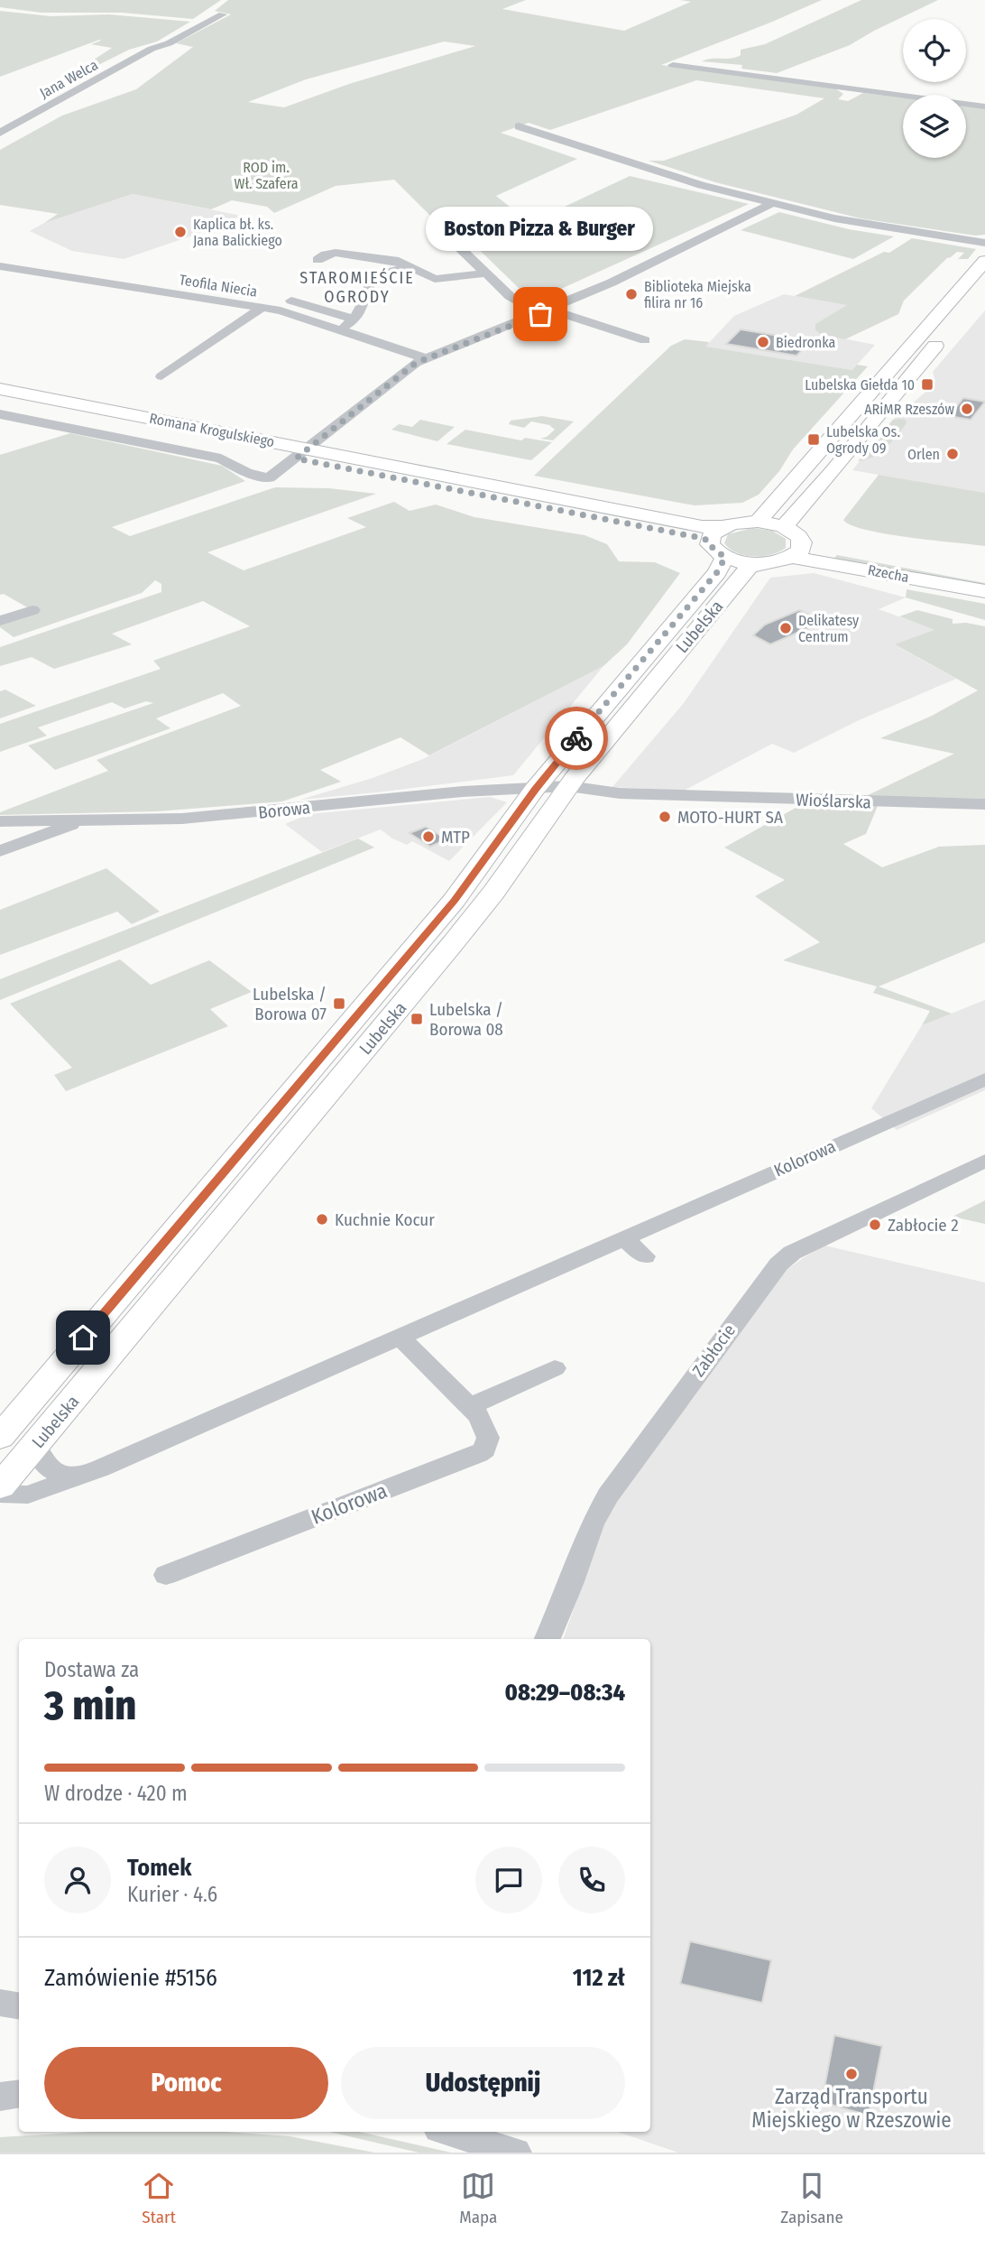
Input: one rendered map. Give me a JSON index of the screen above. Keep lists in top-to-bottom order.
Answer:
{
  "streets": {
    "main road": ["Romana Krogulskiego", "Rzecha", "Lubelska"],
    "street": [
      "Jana Welca",
      "Teofila Niecia",
      "Wioślarska",
      "Borowa",
      "Kolorowa",
      "Zabłocie"
    ]
  },
  "crossings": [
    ["Lubelska", "Wioślarska"],
    ["Lubelska", "Borowa"],
    ["Wioślarska", "Borowa"]
  ],
  "districts": ["STAROMIEŚCIE OGRODY"],
  "parks": ["ROD im. Wł. Szafera"],
  "places": {
    "other": [
      "Kaplica bł. ks. Jana Balickiego",
      "Biblioteka Miejska filira nr 16",
      "Boston Pizza & Burger",
      "Biedronka",
      "ARiMR Rzeszów",
      "Orlen",
      "Delikatesy Centrum",
      "MOTO-HURT SA",
      "MTP",
      "Kuchnie Kocur",
      "Zabłocie 2",
      "Zarząd Transportu Miejskiego w Rzeszowie"
    ],
    "transit": [
      "Lubelska Giełda 10",
      "Lubelska Os. Ogrody 09",
      "Lubelska / Borowa 07",
      "Lubelska / Borowa 08"
    ]
  },
  "page": {
    "bubble": "Boston Pizza & Burger",
    "heading": ["3 min", "Dostawa za", "08:29–08:34"],
    "panel": [
      "Tomek",
      "Kurier · 4.6",
      "Zamówienie #5156",
      "112 zł"
    ],
    "bar": "W drodze · 420 m",
    "buttons": ["Pomoc", "Udostępnij"],
    "tabs": ["Start", "Mapa", "Zapisane"]
  }
}
